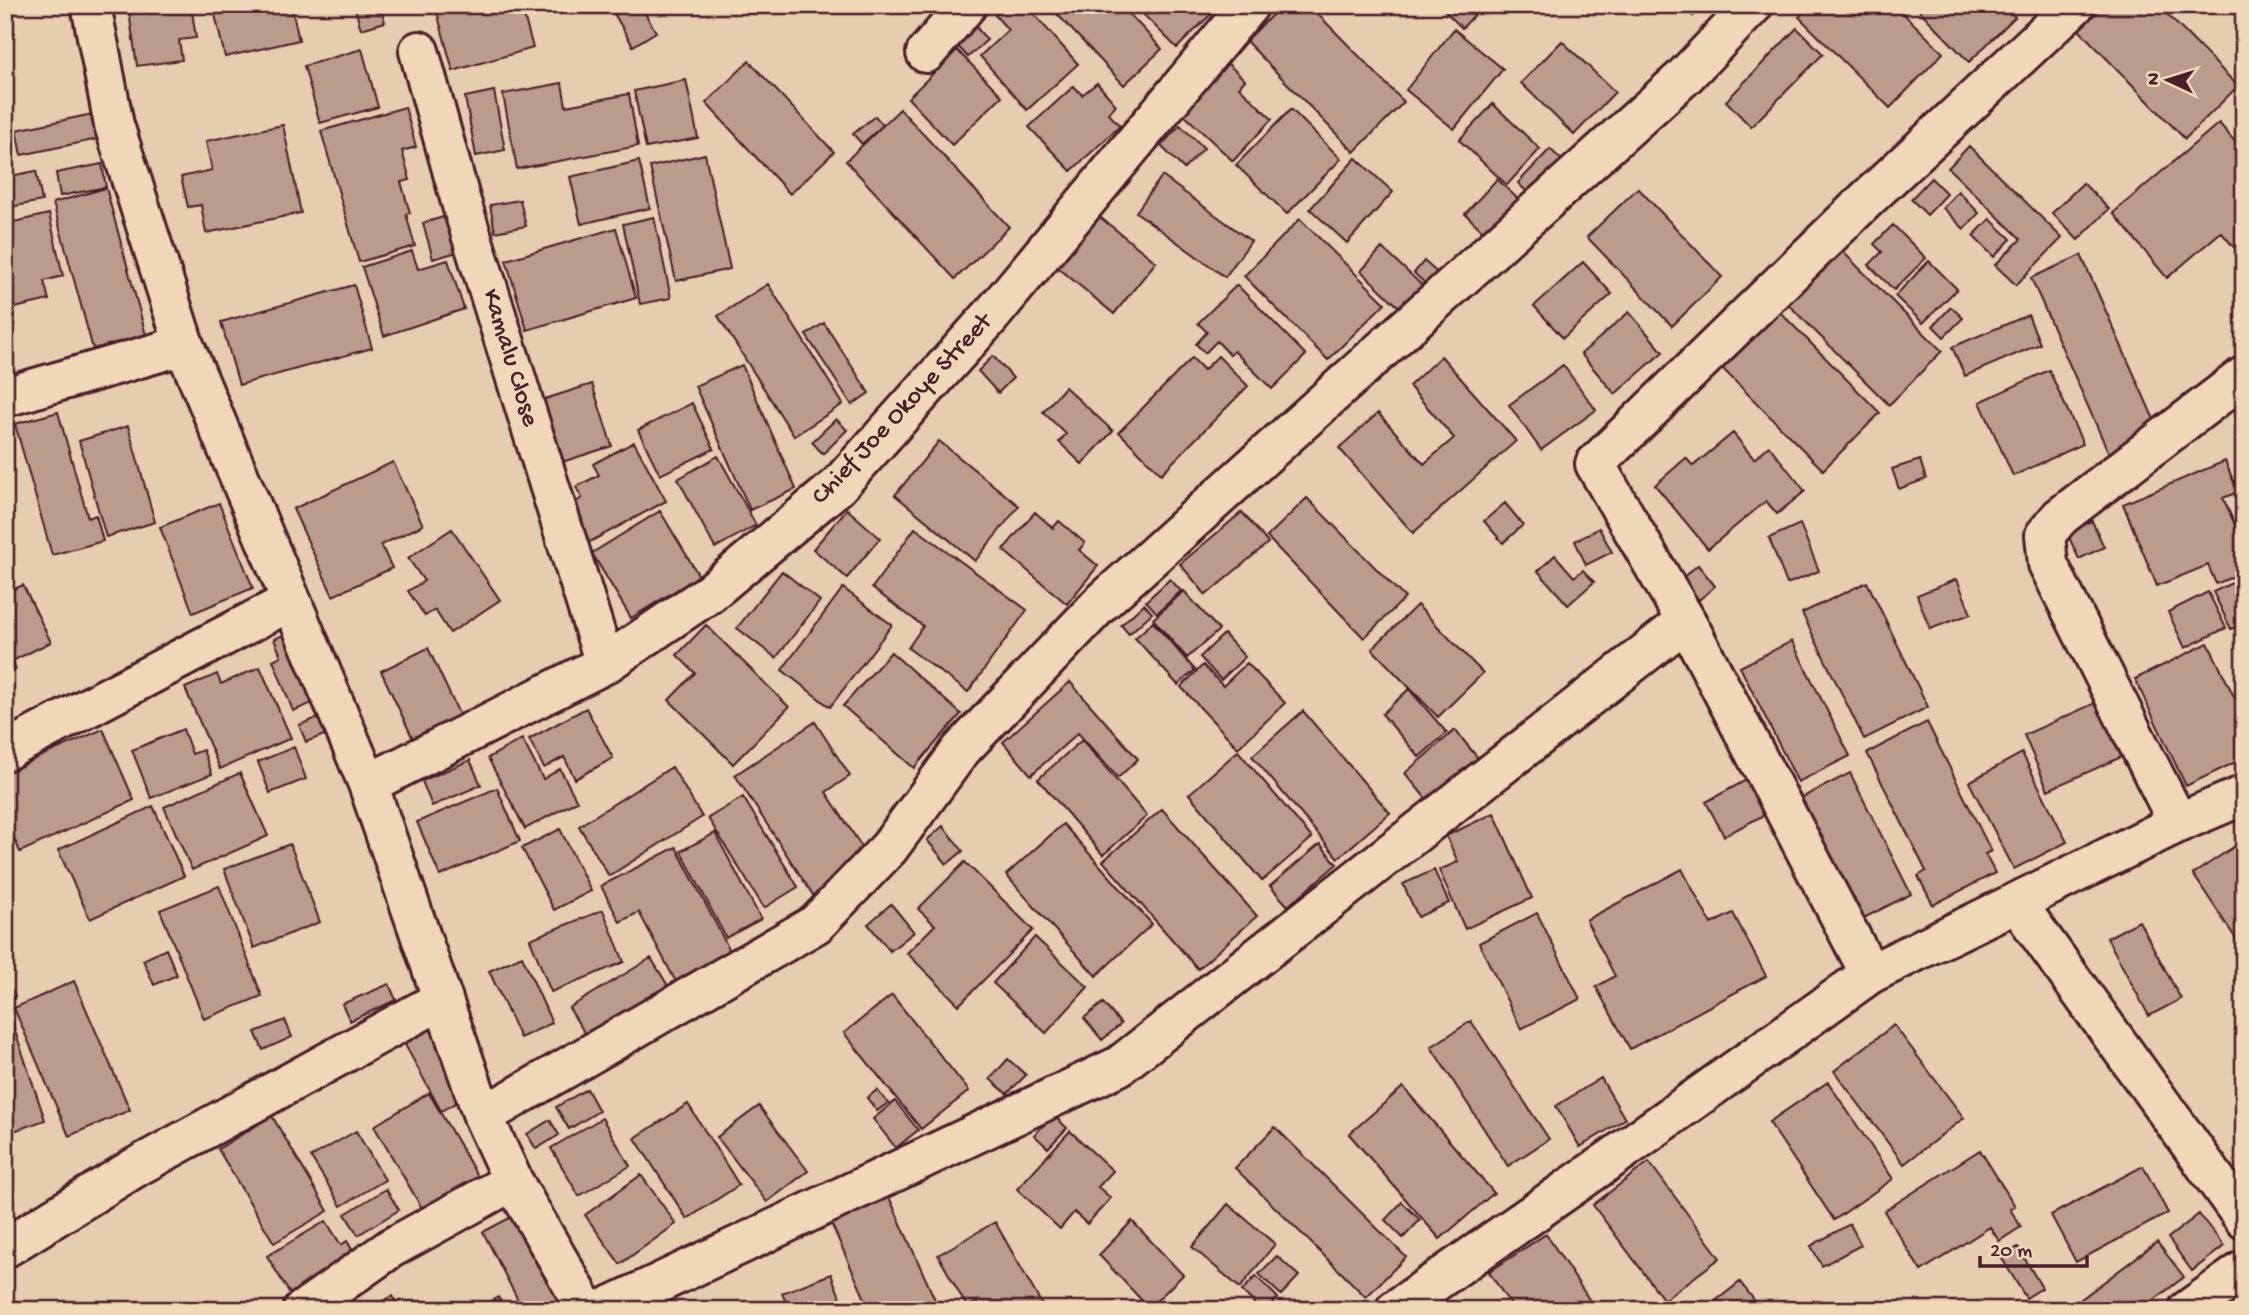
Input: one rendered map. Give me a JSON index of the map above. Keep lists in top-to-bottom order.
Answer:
{
  "streets": {
    "street": ["Kamalu Close", "Chief Joe Okoye Street"]
  },
  "crossings": [
    ["Kamalu Close", "Chief Joe Okoye Street"]
  ],
  "scale_bar": "20 m",
  "north": "left"
}
